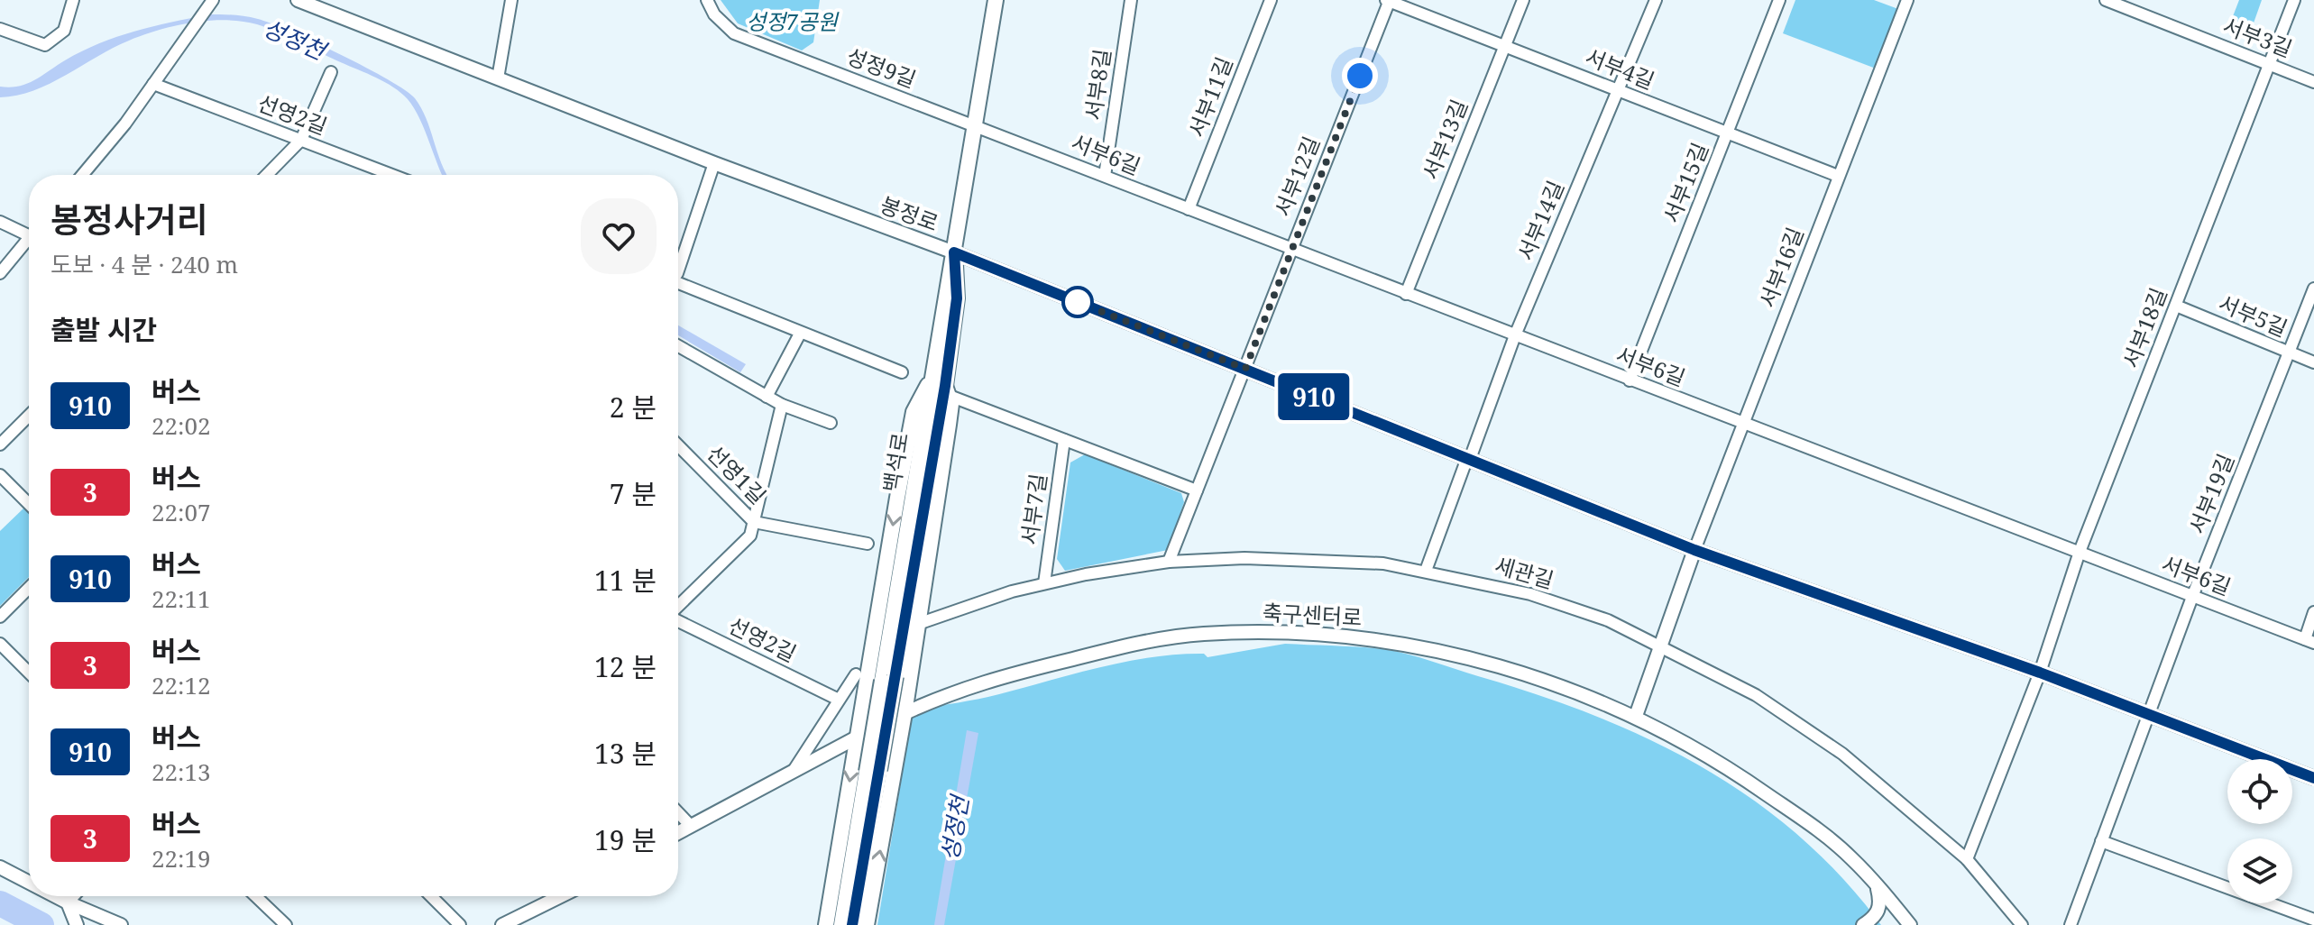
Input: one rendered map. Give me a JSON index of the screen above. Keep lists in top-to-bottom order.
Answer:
{
  "streets": {
    "main road": ["백석로"],
    "street": [
      "서부3길",
      "성정9길",
      "서부4길",
      "서부8길",
      "서부11길",
      "선영2길",
      "서부13길",
      "서부6길",
      "서부12길",
      "서부15길",
      "봉정로",
      "서부14길",
      "서부16길",
      "서부5길",
      "서부18길",
      "선영1길",
      "서부19길",
      "서부7길",
      "세관길",
      "축구센터로"
    ]
  },
  "crossings": [
    ["서부3길", "서부18길"],
    ["성정9길", "서부6길"],
    ["성정9길", "백석로"],
    ["서부4길", "서부13길"],
    ["서부4길", "서부12길"],
    ["서부4길", "서부15길"],
    ["서부4길", "서부14길"],
    ["서부4길", "서부16길"],
    ["서부8길", "서부6길"],
    ["서부11길", "서부6길"],
    ["서부13길", "서부6길"],
    ["서부6길", "서부12길"],
    ["서부6길", "서부15길"],
    ["서부6길", "서부14길"],
    ["서부6길", "서부16길"],
    ["서부6길", "서부18길"],
    ["서부6길", "백석로"],
    ["서부6길", "서부19길"],
    ["서부12길", "봉정로"],
    ["서부12길", "세관길"],
    ["봉정로", "서부14길"],
    ["봉정로", "서부16길"],
    ["봉정로", "서부18길"],
    ["봉정로", "백석로"],
    ["봉정로", "서부19길"],
    ["서부14길", "세관길"],
    ["서부5길", "서부18길"],
    ["서부5길", "서부19길"],
    ["서부18길", "세관길"],
    ["서부7길", "세관길"]
  ],
  "water": ["성정천"],
  "parks": ["성정7공원"],
  "lines": ["bus line 910"],
  "page": {
    "on_map": "910",
    "heading": [
      ["봉정사거리", "도보 · 4 분 · 240 m"],
      "출발 시간"
    ],
    "list": [
      {
        "mark": "910",
        "name": "버스",
        "note": "22:02",
        "value": "2 분"
      },
      {
        "mark": "3",
        "name": "버스",
        "note": "22:07",
        "value": "7 분"
      },
      {
        "mark": "910",
        "name": "버스",
        "note": "22:11",
        "value": "11 분"
      },
      {
        "mark": "3",
        "name": "버스",
        "note": "22:12",
        "value": "12 분"
      },
      {
        "mark": "910",
        "name": "버스",
        "note": "22:13",
        "value": "13 분"
      },
      {
        "mark": "3",
        "name": "버스",
        "note": "22:19",
        "value": "19 분"
      }
    ]
  }
}
